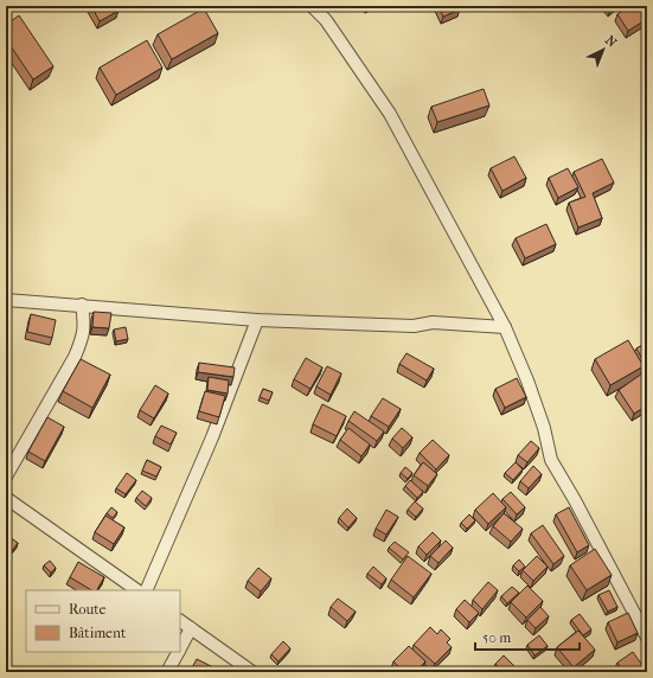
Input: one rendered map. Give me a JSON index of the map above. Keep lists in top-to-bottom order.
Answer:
{
  "legend": ["Route", "Bâtiment"],
  "scale_bar": "50 m",
  "north": "top right"
}
